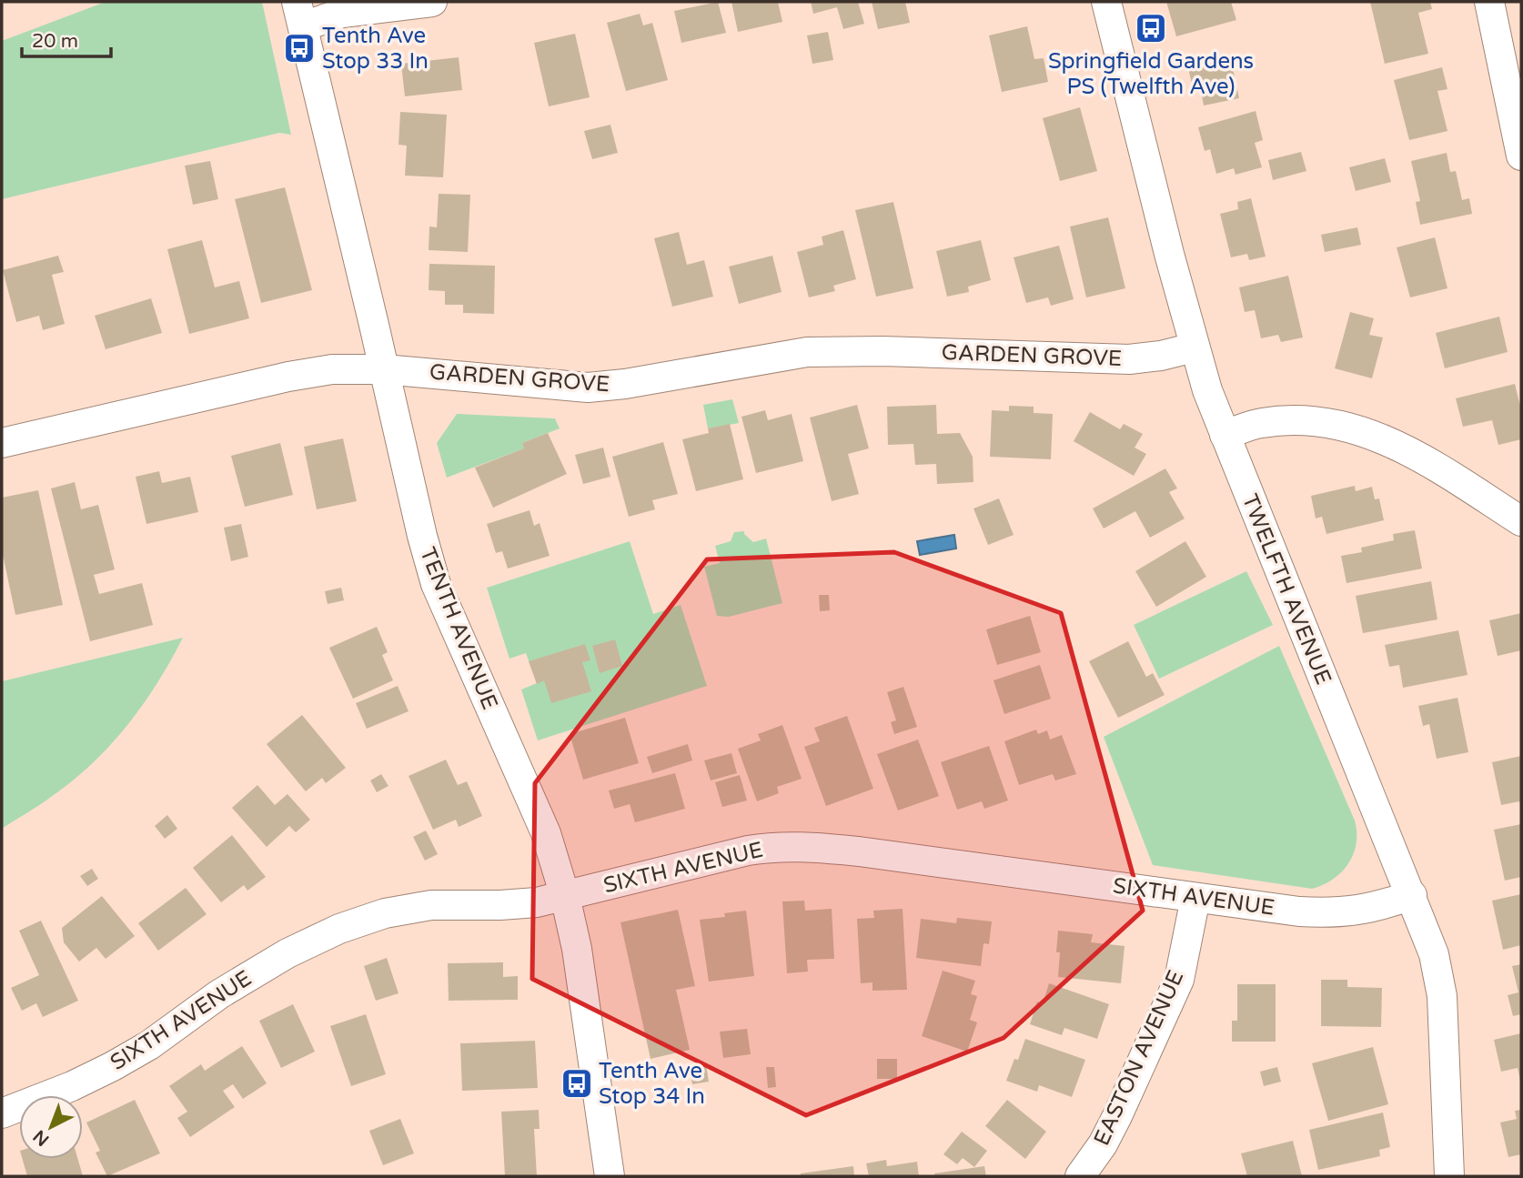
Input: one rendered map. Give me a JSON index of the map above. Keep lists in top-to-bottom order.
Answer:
{
  "streets": {
    "street": [
      "GARDEN GROVE",
      "TWELFTH AVENUE",
      "TENTH AVENUE",
      "SIXTH AVENUE",
      "EASTON AVENUE"
    ]
  },
  "crossings": [
    ["GARDEN GROVE", "TWELFTH AVENUE"],
    ["GARDEN GROVE", "TENTH AVENUE"],
    ["TWELFTH AVENUE", "SIXTH AVENUE"],
    ["TENTH AVENUE", "SIXTH AVENUE"],
    ["SIXTH AVENUE", "EASTON AVENUE"]
  ],
  "places": {
    "bus stop": ["Springfield Gardens PS (Twelfth Ave)", "Tenth Ave Stop 33 In", "Tenth Ave Stop 34 In"]
  },
  "scale_bar": "20 m",
  "north": "bottom left"
}
